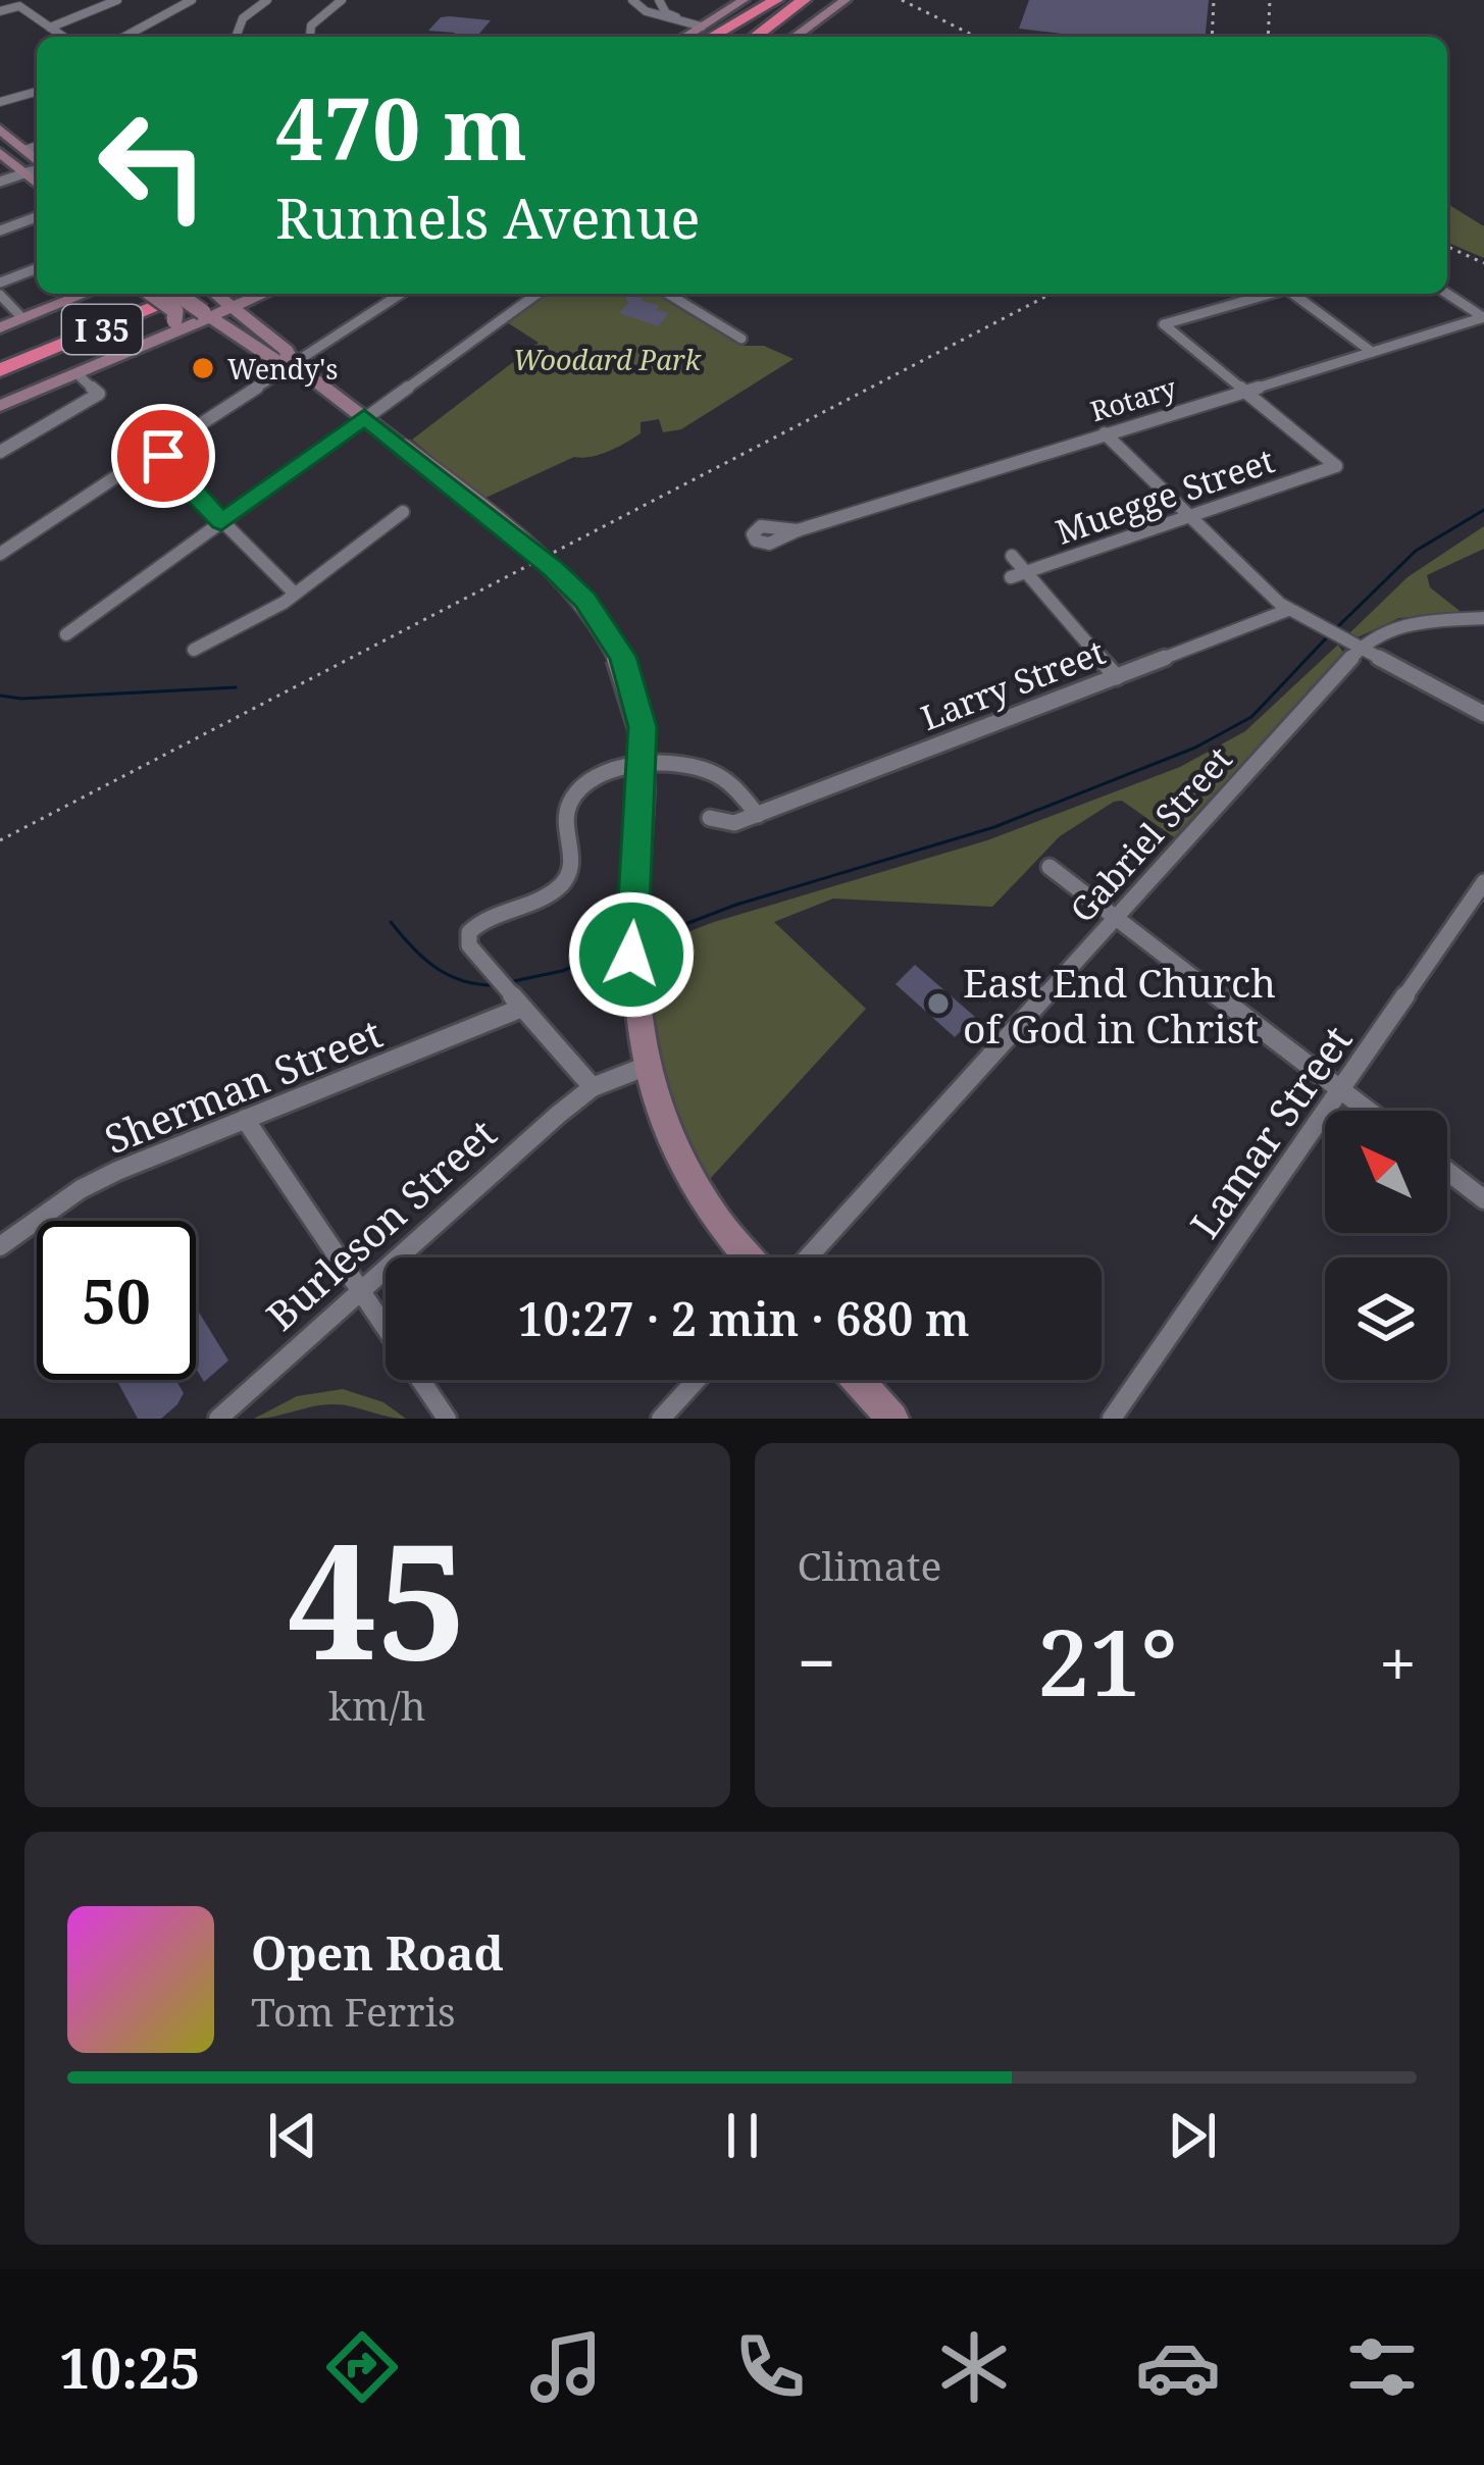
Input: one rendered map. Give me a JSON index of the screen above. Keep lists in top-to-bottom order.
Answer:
{
  "streets": {
    "highway": ["I 35"],
    "street": [
      "Rotary",
      "Muegge Street",
      "Larry Street",
      "Gabriel Street",
      "Sherman Street",
      "Lamar Street",
      "Burleson Street"
    ]
  },
  "crossings": [
    ["Rotary", "Muegge Street"]
  ],
  "parks": ["Woodard Park"],
  "places": ["Wendy's", "East End Church of God in Christ"],
  "north": "top left",
  "page": {
    "turn": ["470 m", "Runnels Avenue"],
    "limit": "50",
    "trip": "10:27 · 2 min · 680 m",
    "tile": [
      ["45", "km/h"],
      "Climate"
    ],
    "heat": ["−", "21°", "+"],
    "song": ["Open Road", "Tom Ferris"],
    "tabs": "10:25"
  }
}
